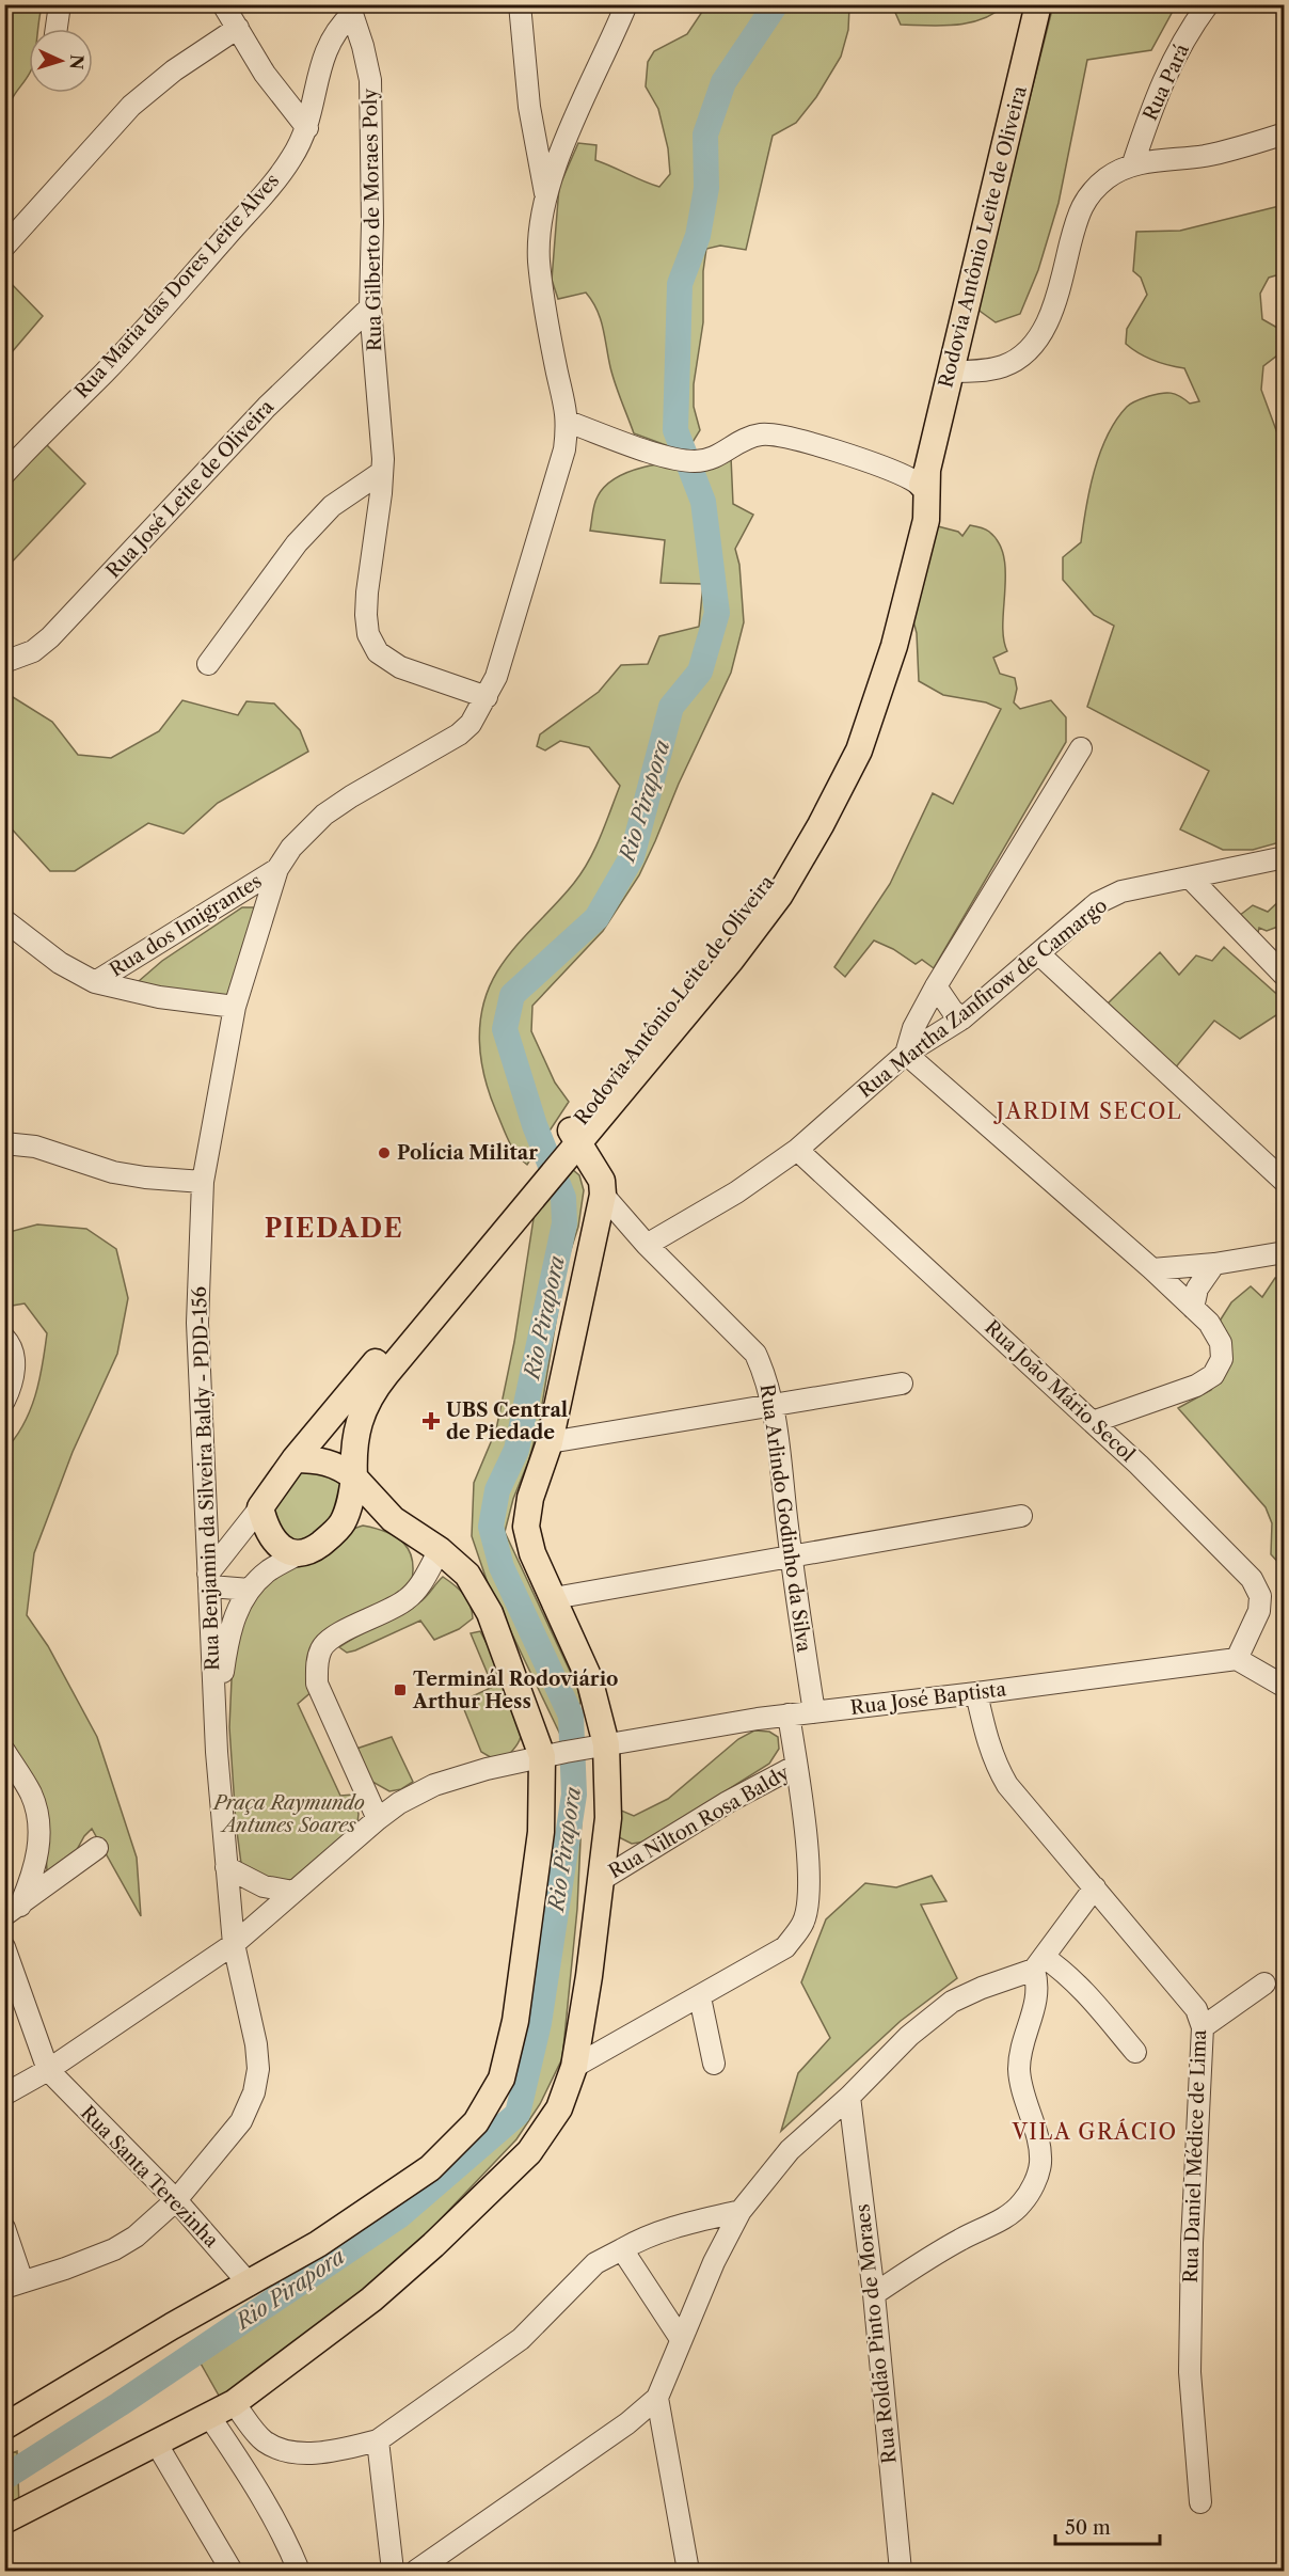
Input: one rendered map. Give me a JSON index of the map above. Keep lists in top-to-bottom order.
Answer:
{
  "streets": {
    "main road": ["Rodovia Antônio Leite de Oliveira"],
    "street": [
      "Rua Pará",
      "Rua Gilberto de Moraes Poly",
      "Rua Maria das Dores Leite Alves",
      "Rua José Leite de Oliveira",
      "Rua dos Imigrantes",
      "Rua Martha Zanfirow de Camargo",
      "Rua João Mário Secol",
      "Rua Benjamin da Silveira Baldy - PDD-156",
      "Rua Arlindo Godinho da Silva",
      "Rua José Baptista",
      "Rua Nilton Rosa Baldy",
      "Rua Daniel Médice de Lima",
      "Rua Santa Terezinha",
      "Rua Roldão Pinto de Moraes"
    ]
  },
  "crossings": [
    ["Rua Gilberto de Moraes Poly", "Rua Maria das Dores Leite Alves"],
    ["Rua Gilberto de Moraes Poly", "Rua José Leite de Oliveira"],
    ["Rua Gilberto de Moraes Poly", "Rua Benjamin da Silveira Baldy - PDD-156"],
    ["Rodovia Antônio Leite de Oliveira", "Rua Benjamin da Silveira Baldy - PDD-156"],
    ["Rua dos Imigrantes", "Rua Benjamin da Silveira Baldy - PDD-156"],
    ["Rua Martha Zanfirow de Camargo", "Rua João Mário Secol"],
    ["Rua Martha Zanfirow de Camargo", "Rua Arlindo Godinho da Silva"],
    ["Rua João Mário Secol", "Rua José Baptista"],
    ["Rua Benjamin da Silveira Baldy - PDD-156", "Rua José Baptista"],
    ["Rua Benjamin da Silveira Baldy - PDD-156", "Rua Santa Terezinha"],
    ["Rua Arlindo Godinho da Silva", "Rua José Baptista"],
    ["Rua José Baptista", "Rua Daniel Médice de Lima"],
    ["Rua José Baptista", "Rua Santa Terezinha"]
  ],
  "districts": ["JARDIM SECOL", "PIEDADE", "VILA GRÁCIO"],
  "water": ["Rio Pirapora"],
  "parks": ["Praça Raymundo Antunes Soares"],
  "places": {
    "other": ["Polícia Militar"],
    "health": ["UBS Central de Piedade"],
    "transit": ["Terminál Rodoviário Arthur Hess"]
  },
  "scale_bar": "50 m",
  "north": "right"
}
